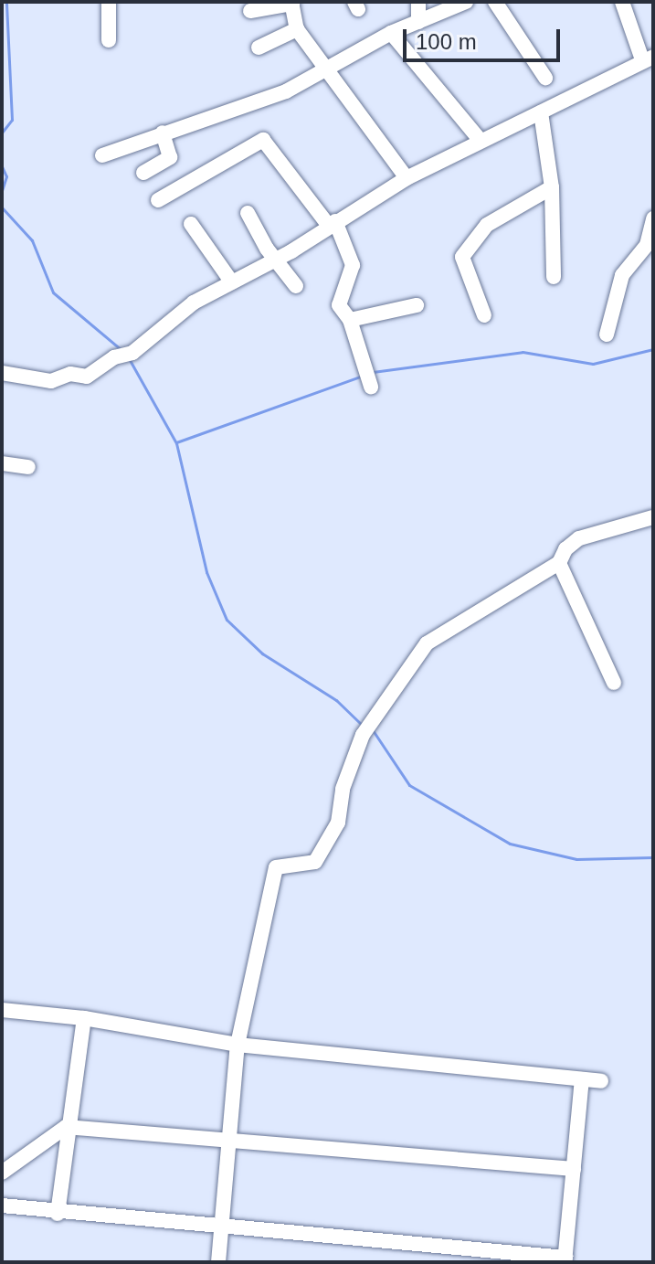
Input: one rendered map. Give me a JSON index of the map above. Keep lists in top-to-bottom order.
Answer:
{
  "scale_bar": "100 m"
}
